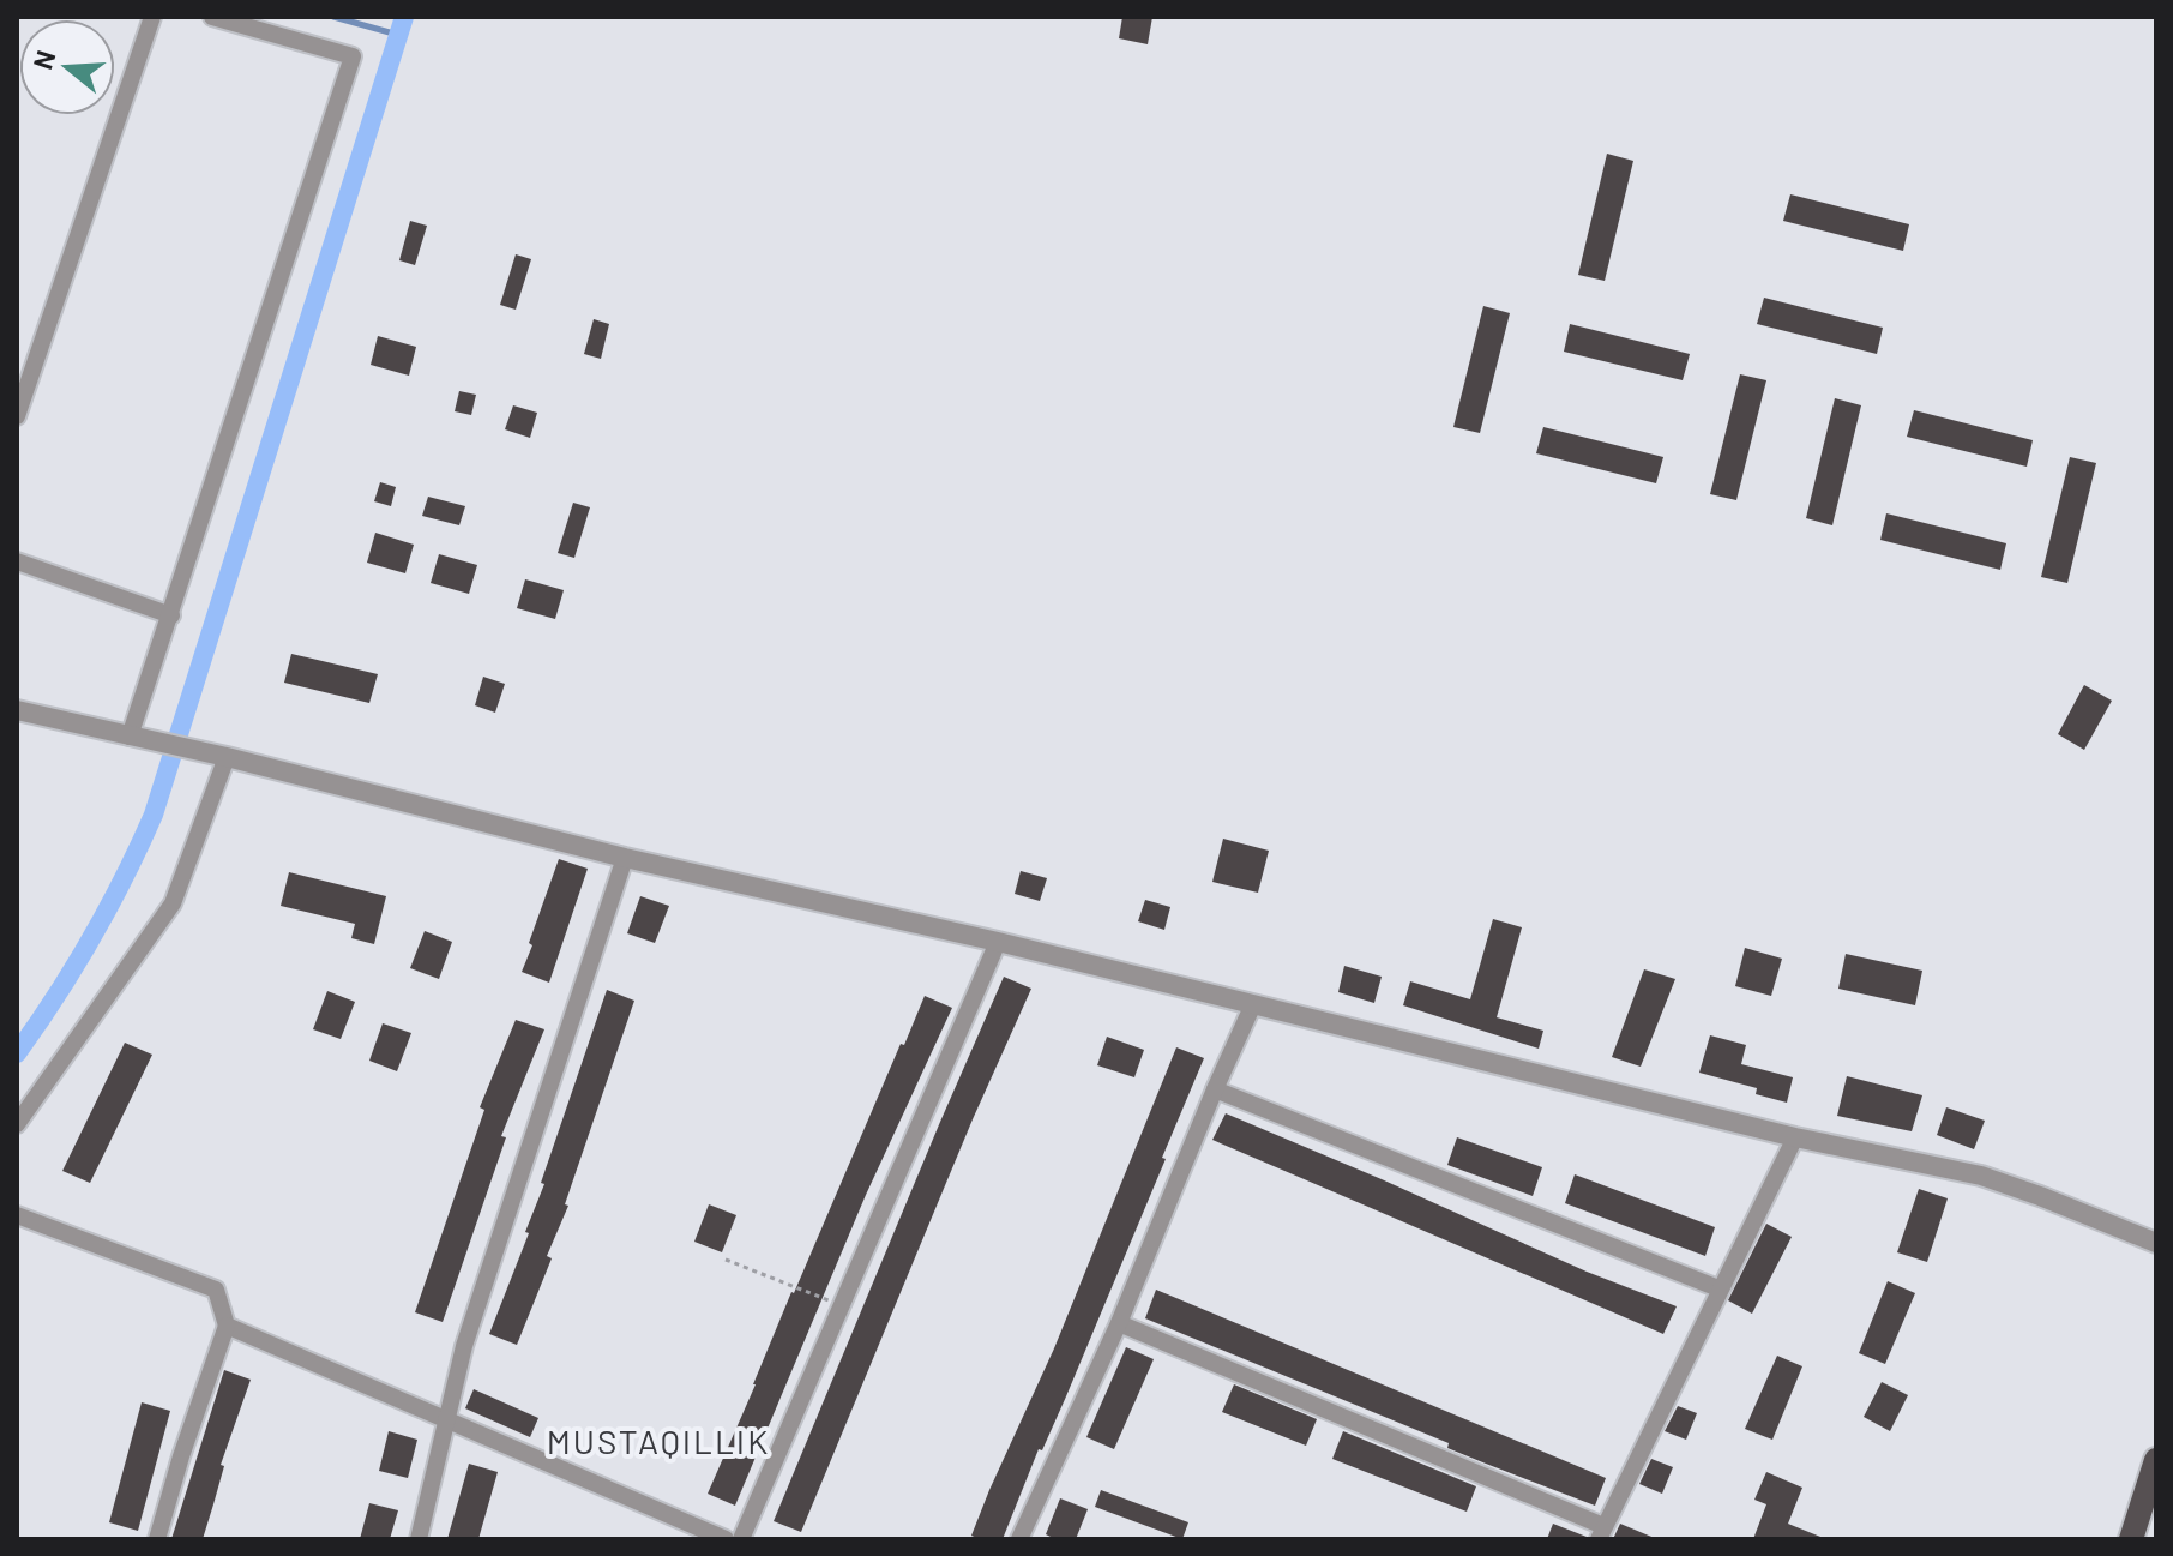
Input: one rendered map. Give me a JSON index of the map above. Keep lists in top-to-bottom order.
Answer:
{
  "districts": ["MUSTAQILLIK"],
  "north": "left"
}
